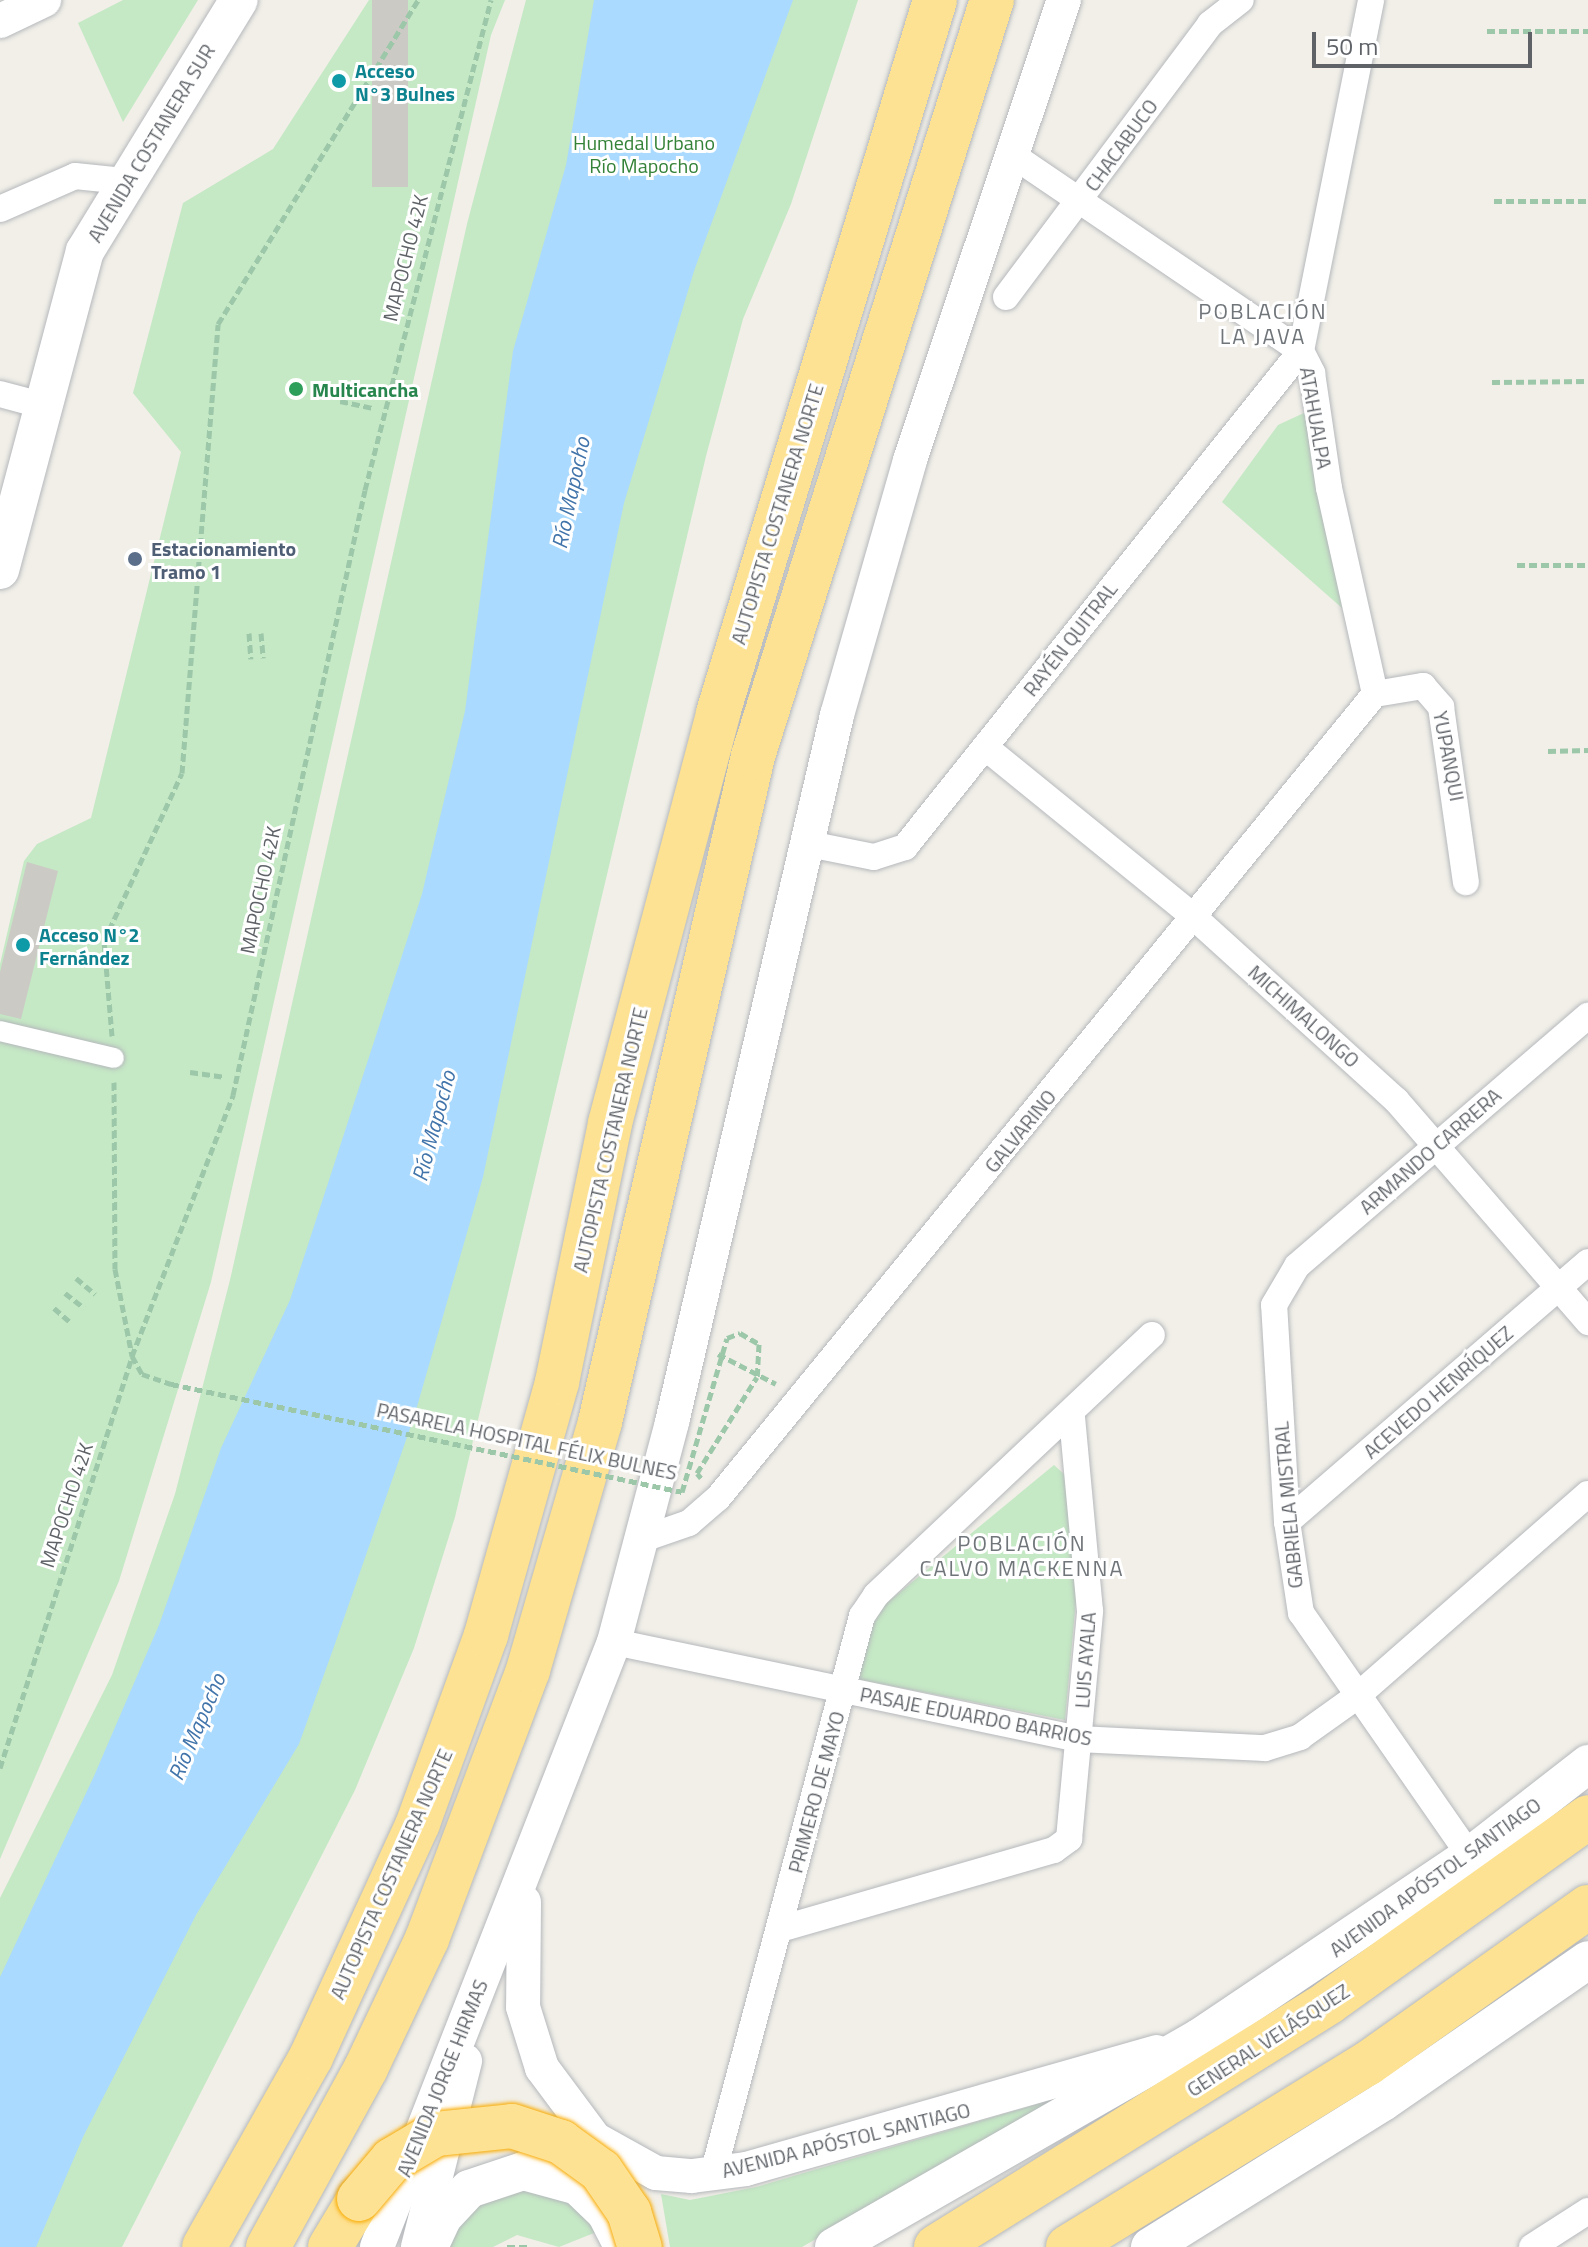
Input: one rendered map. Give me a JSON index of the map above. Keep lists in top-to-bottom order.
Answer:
{
  "streets": {
    "highway": ["AUTOPISTA COSTANERA NORTE", "GENERAL VELÁSQUEZ"],
    "main road": ["AVENIDA COSTANERA SUR", "AVENIDA APÓSTOL SANTIAGO"],
    "street": [
      "CHACABUCO",
      "ATAHUALPA",
      "RAYÉN QUITRAL",
      "YUPANQUI",
      "MICHIMALONGO",
      "GALVARINO",
      "ARMANDO CARRERA",
      "ACEVEDO HENRÍQUEZ",
      "GABRIELA MISTRAL",
      "LUIS AYALA",
      "PASAJE EDUARDO BARRIOS",
      "PRIMERO DE MAYO",
      "AVENIDA JORGE HIRMAS"
    ],
    "path": ["MAPOCHO 42K", "PASARELA HOSPITAL FÉLIX BULNES"]
  },
  "crossings": [
    ["MAPOCHO 42K", "PASARELA HOSPITAL FÉLIX BULNES"],
    ["ATAHUALPA", "RAYÉN QUITRAL"],
    ["ATAHUALPA", "YUPANQUI"],
    ["ATAHUALPA", "GALVARINO"],
    ["RAYÉN QUITRAL", "MICHIMALONGO"],
    ["YUPANQUI", "GALVARINO"],
    ["MICHIMALONGO", "GALVARINO"],
    ["MICHIMALONGO", "ARMANDO CARRERA"],
    ["MICHIMALONGO", "ACEVEDO HENRÍQUEZ"],
    ["ARMANDO CARRERA", "GABRIELA MISTRAL"],
    ["ACEVEDO HENRÍQUEZ", "GABRIELA MISTRAL"],
    ["GABRIELA MISTRAL", "PASAJE EDUARDO BARRIOS"],
    ["GABRIELA MISTRAL", "AVENIDA APÓSTOL SANTIAGO"],
    ["LUIS AYALA", "PASAJE EDUARDO BARRIOS"],
    ["LUIS AYALA", "PRIMERO DE MAYO"],
    ["PASAJE EDUARDO BARRIOS", "PRIMERO DE MAYO"],
    ["PRIMERO DE MAYO", "AVENIDA APÓSTOL SANTIAGO"]
  ],
  "districts": ["POBLACIÓN LA JAVA", "POBLACIÓN CALVO MACKENNA"],
  "water": ["Río Mapocho"],
  "parks": ["Humedal Urbano Río Mapocho"],
  "places": [
    "Acceso N°3 Bulnes",
    "Multicancha",
    "Estacionamiento Tramo 1",
    "Acceso N°2 Fernández"
  ],
  "scale_bar": "50 m"
}
